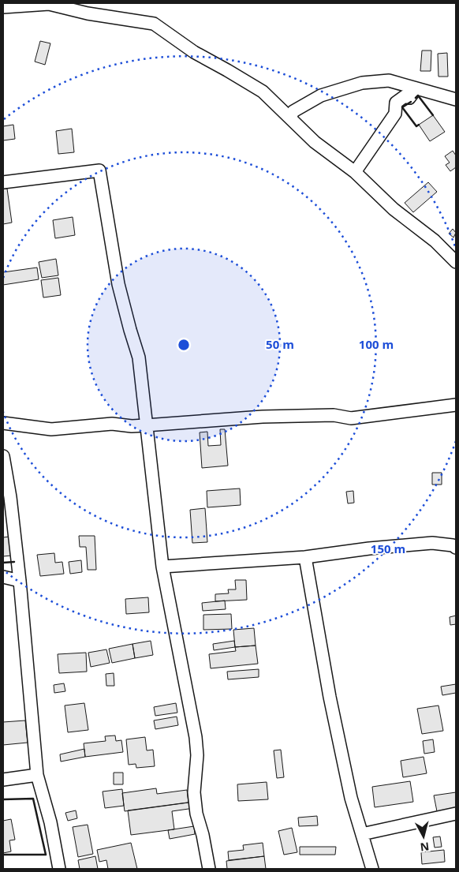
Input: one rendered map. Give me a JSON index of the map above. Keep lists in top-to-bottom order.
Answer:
{
  "north": "bottom",
  "rings": ["50 m", "100 m", "150 m"]
}
